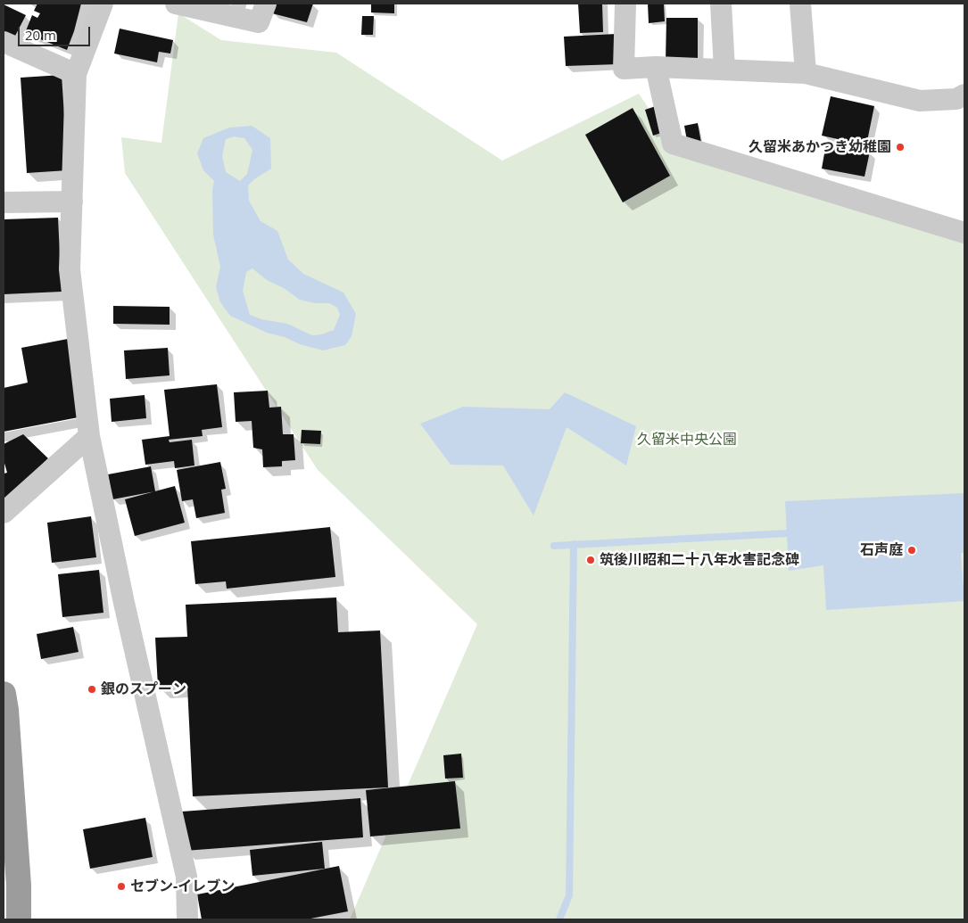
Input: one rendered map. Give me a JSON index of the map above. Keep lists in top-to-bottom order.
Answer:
{
  "parks": ["久留米中央公園"],
  "places": [
    "久留米あかつき幼稚園",
    "石声庭",
    "筑後川昭和二十八年水害記念碑",
    "銀のスプーン",
    "セブン-イレブン"
  ],
  "scale_bar": "20 m"
}
